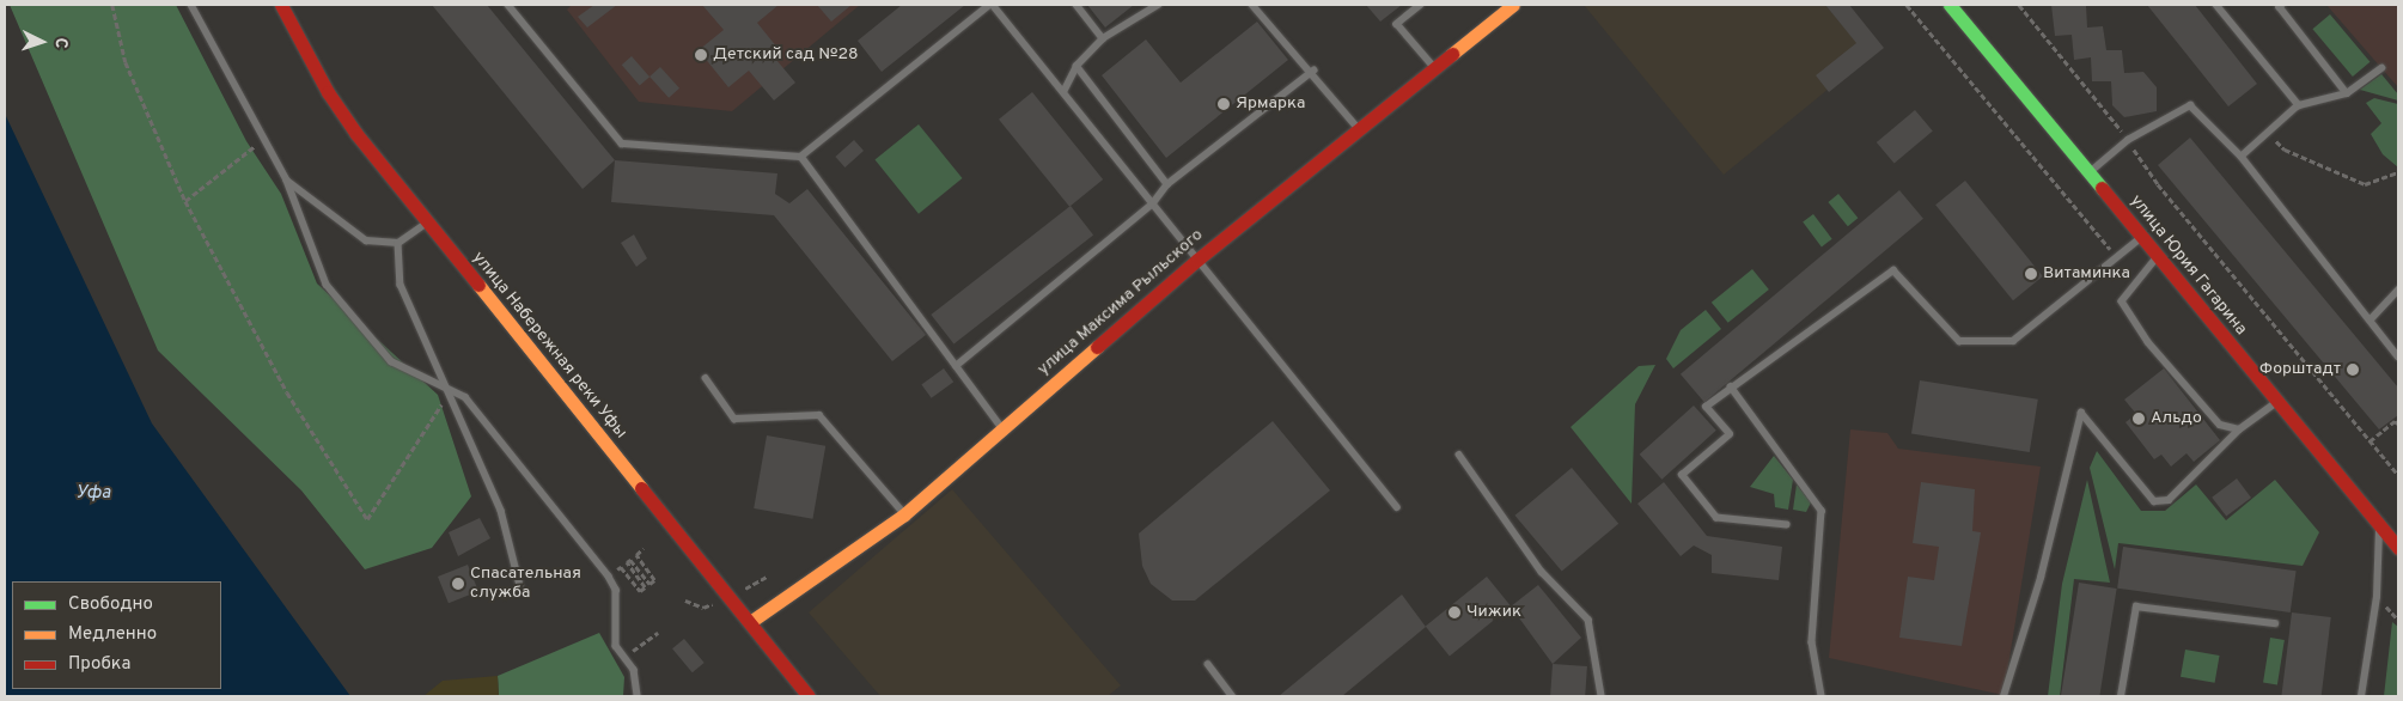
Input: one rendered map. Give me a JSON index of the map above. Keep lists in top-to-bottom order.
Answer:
{
  "streets": {
    "street": ["улица Юрия Гагарина", "улица Максима Рыльского", "улица Набережная реки Уфы"]
  },
  "crossings": [
    ["улица Максима Рыльского", "улица Набережная реки Уфы"]
  ],
  "water": ["Уфа"],
  "places": [
    "Детский сад №28",
    "Ярмарка",
    "Витаминка",
    "Форштадт",
    "Альдо",
    "Спасательная служба",
    "Чижик"
  ],
  "legend": ["Свободно", "Медленно", "Пробка"],
  "north": "right"
}
